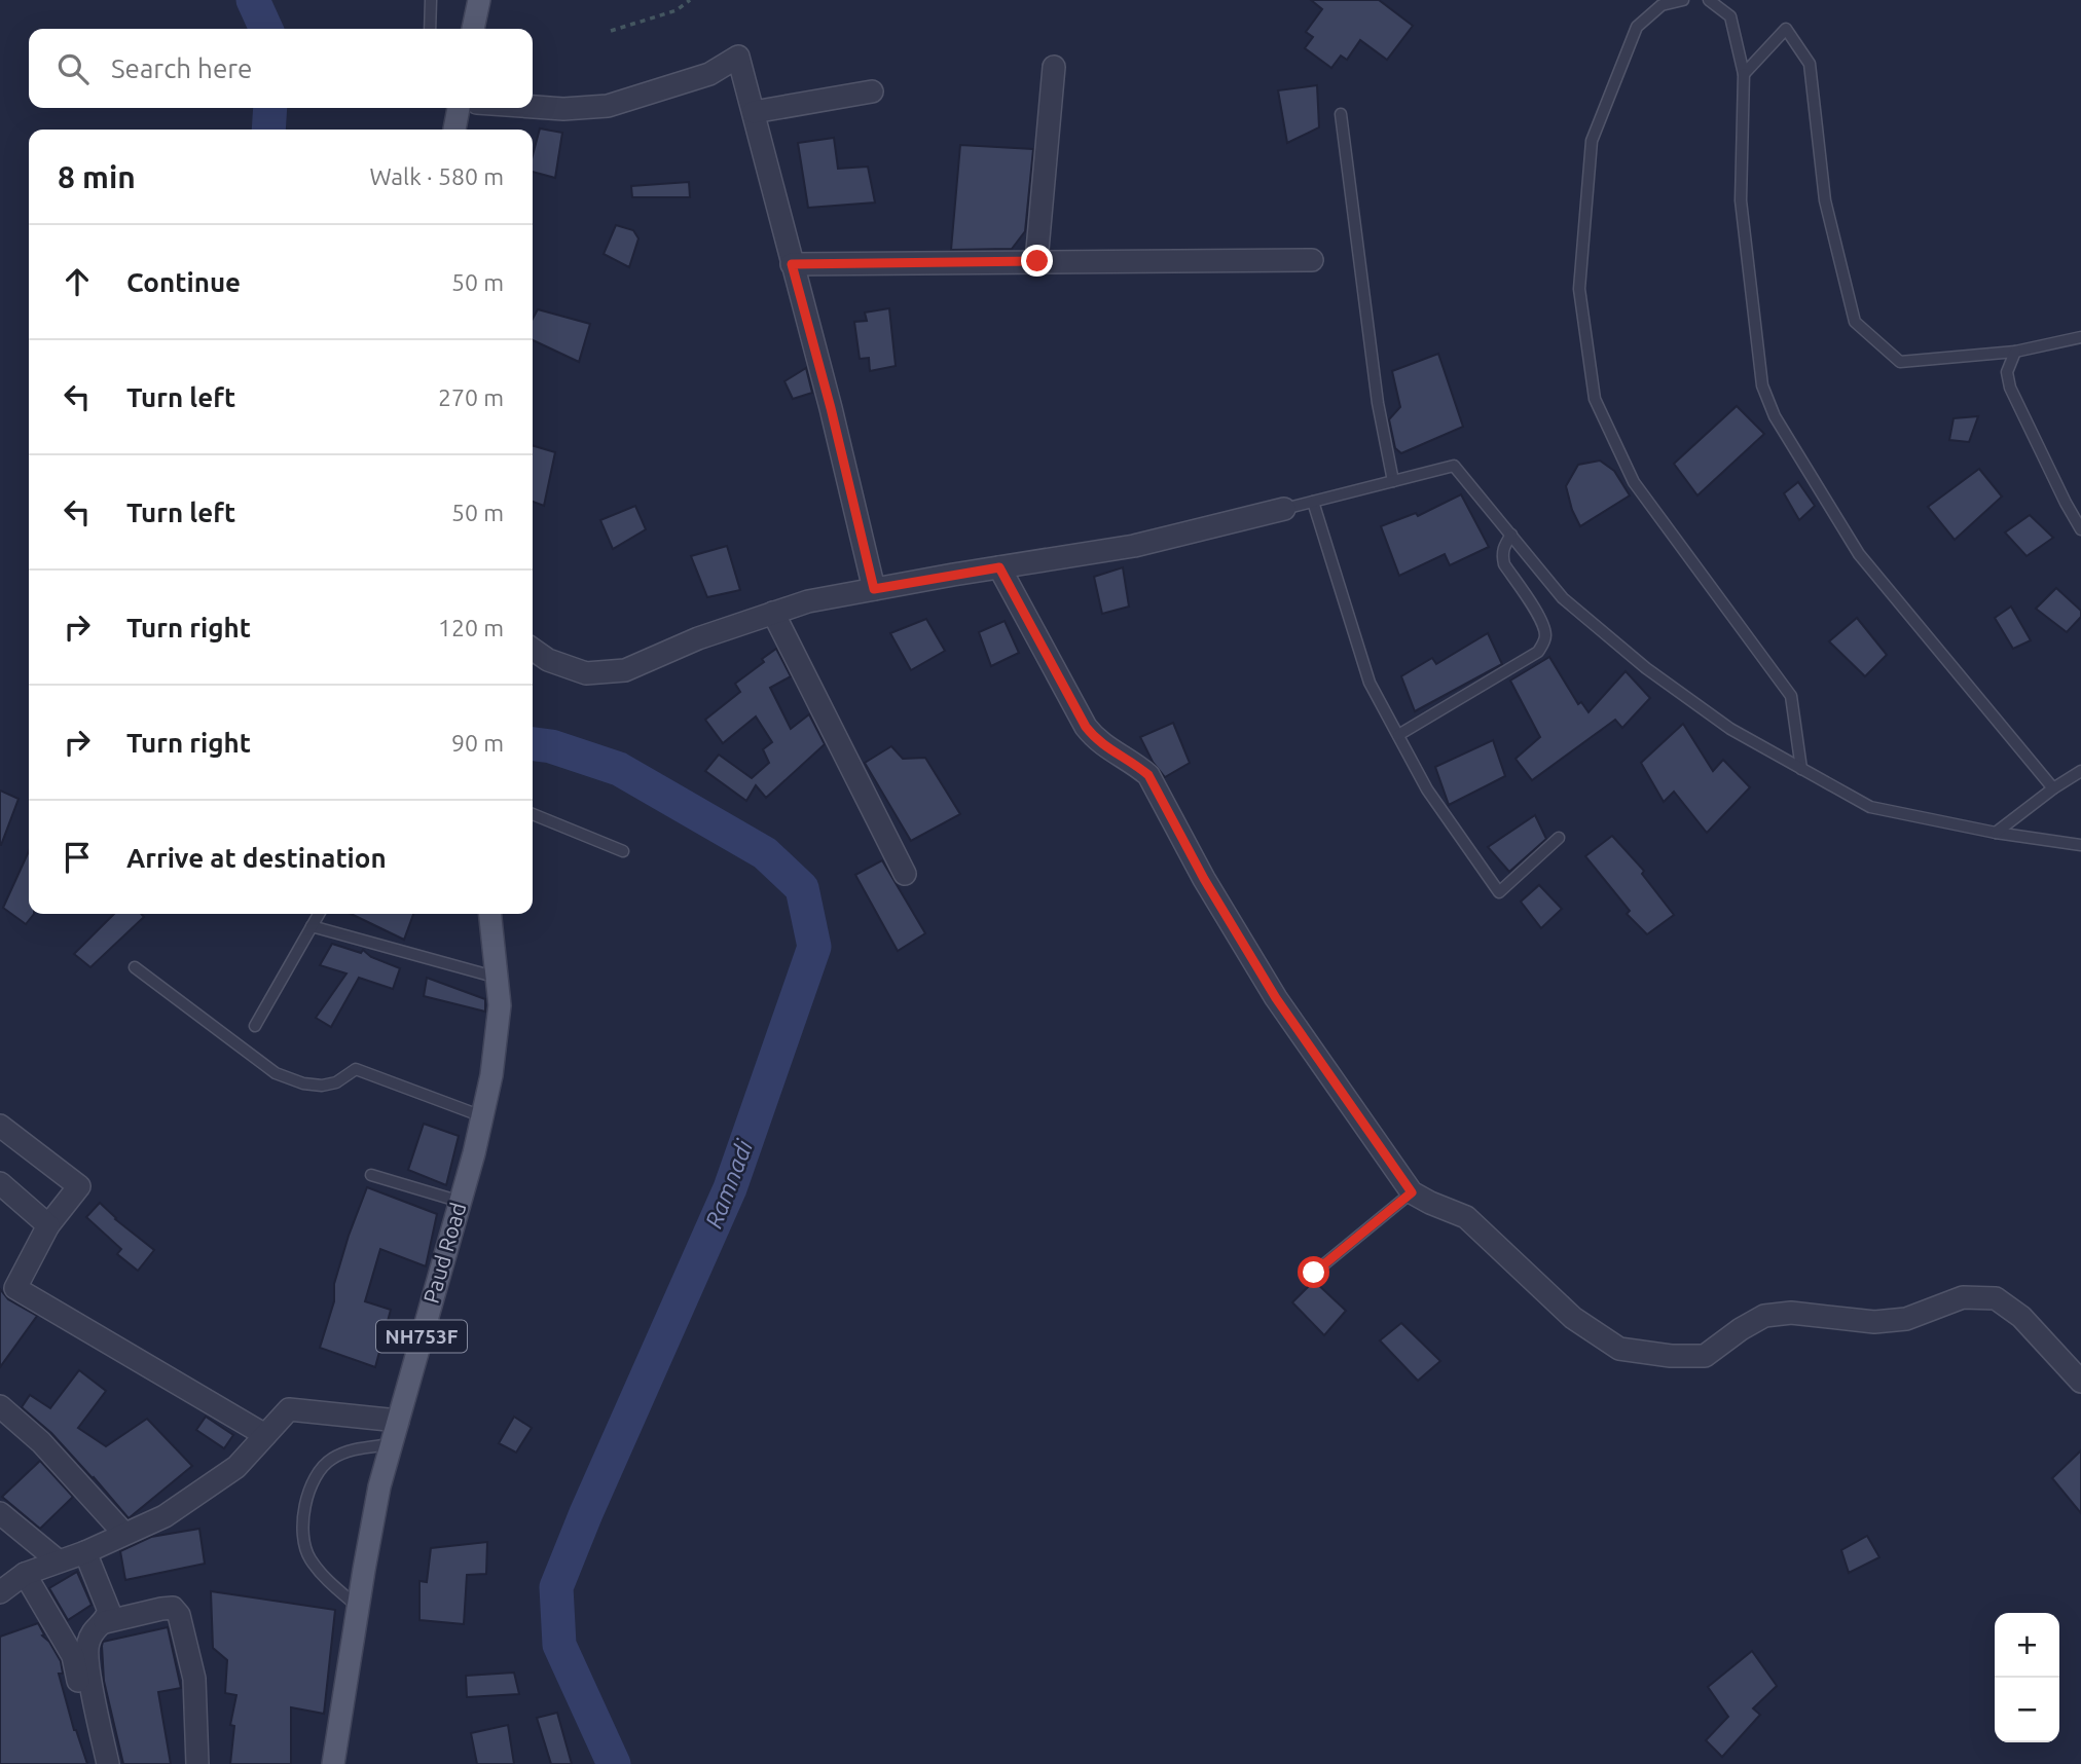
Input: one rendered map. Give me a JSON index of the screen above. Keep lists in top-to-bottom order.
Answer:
{
  "streets": {
    "main road": ["Paud Road", "NH753F"]
  },
  "water": ["Ramnadi"],
  "page": {
    "search": "Search here",
    "heading": ["8 min", "Walk · 580 m"],
    "list": [
      ["Continue", "50 m"],
      ["Turn left", "270 m"],
      ["Turn left", "50 m"],
      ["Turn right", "120 m"],
      ["Turn right", "90 m"],
      "Arrive at destination"
    ],
    "map_buttons": ["+", "−"]
  }
}
